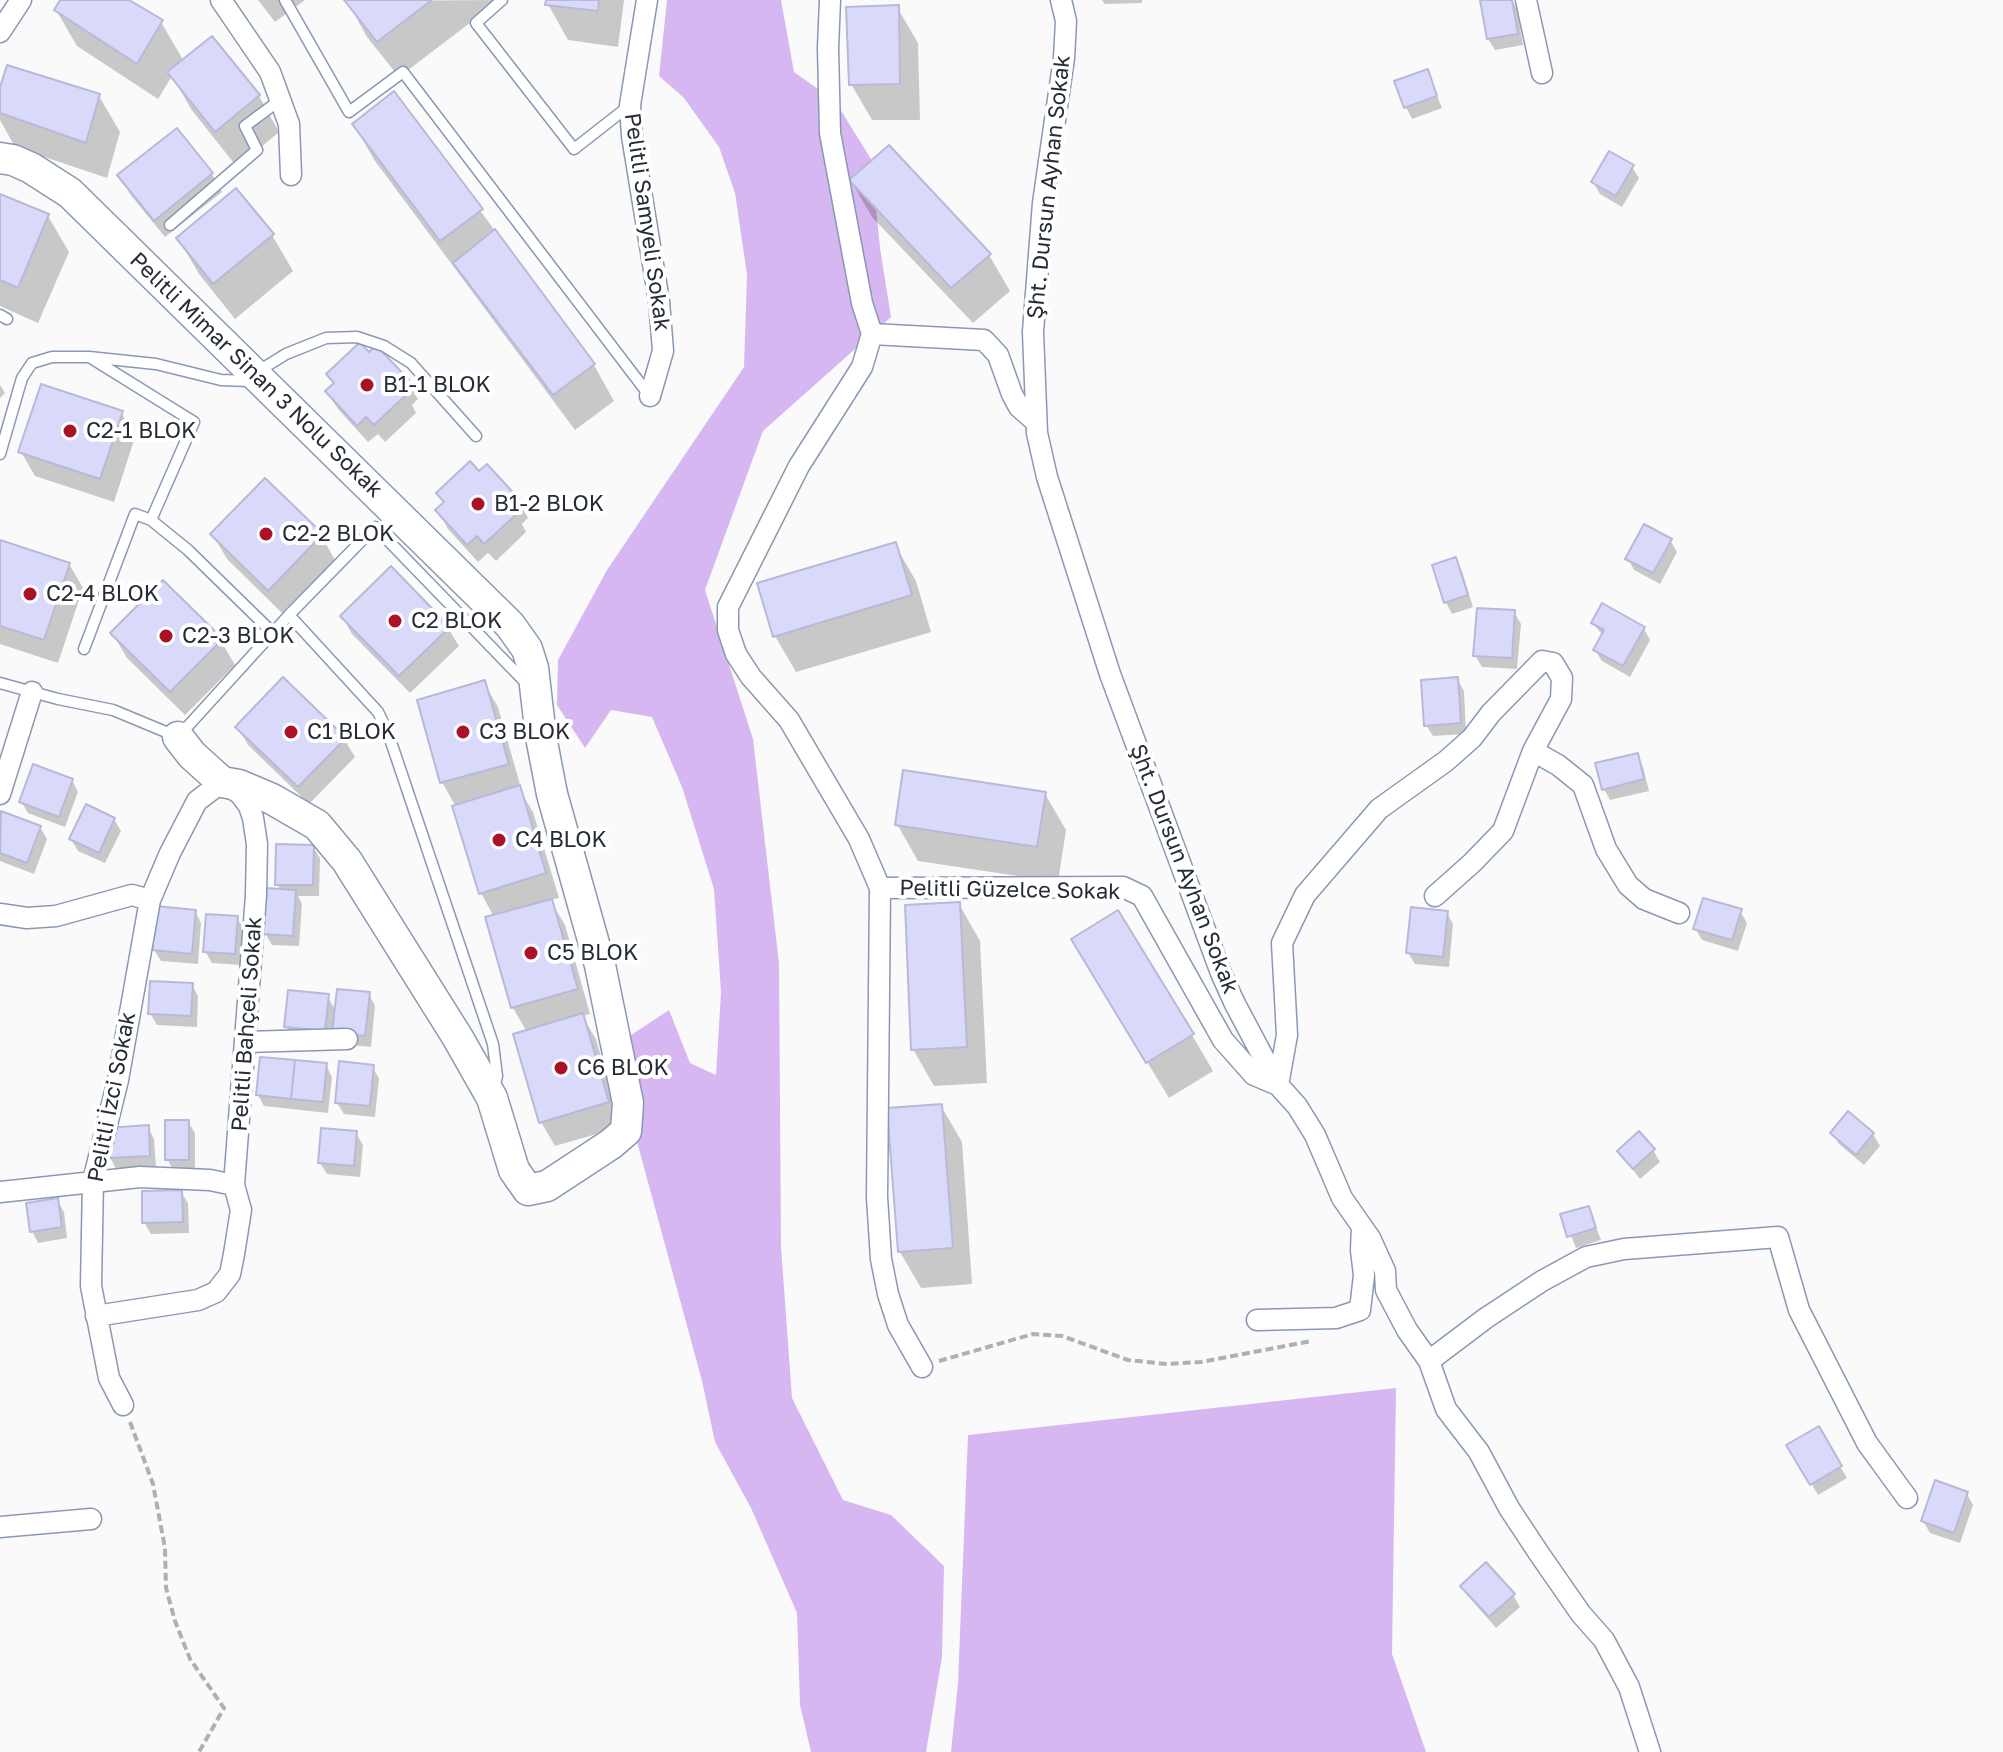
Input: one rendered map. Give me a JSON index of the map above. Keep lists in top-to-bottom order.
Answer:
{
  "streets": {
    "street": [
      "Şht. Dursun Ayhan Sokak",
      "Pelitli Samyeli Sokak",
      "Pelitli Mimar Sinan 3 Nolu Sokak",
      "Pelitli Güzelce Sokak",
      "Pelitli Bahçeli Sokak",
      "Pelitli İzci Sokak"
    ]
  },
  "crossings": [
    ["Şht. Dursun Ayhan Sokak", "Pelitli Güzelce Sokak"],
    ["Pelitli Mimar Sinan 3 Nolu Sokak", "Pelitli Bahçeli Sokak"],
    ["Pelitli Bahçeli Sokak", "Pelitli İzci Sokak"]
  ],
  "places": [
    "B1-1 BLOK",
    "C2-1 BLOK",
    "B1-2 BLOK",
    "C2-2 BLOK",
    "C2-4 BLOK",
    "C2 BLOK",
    "C2-3 BLOK",
    "C1 BLOK",
    "C3 BLOK",
    "C4 BLOK",
    "C5 BLOK",
    "C6 BLOK"
  ]
}
